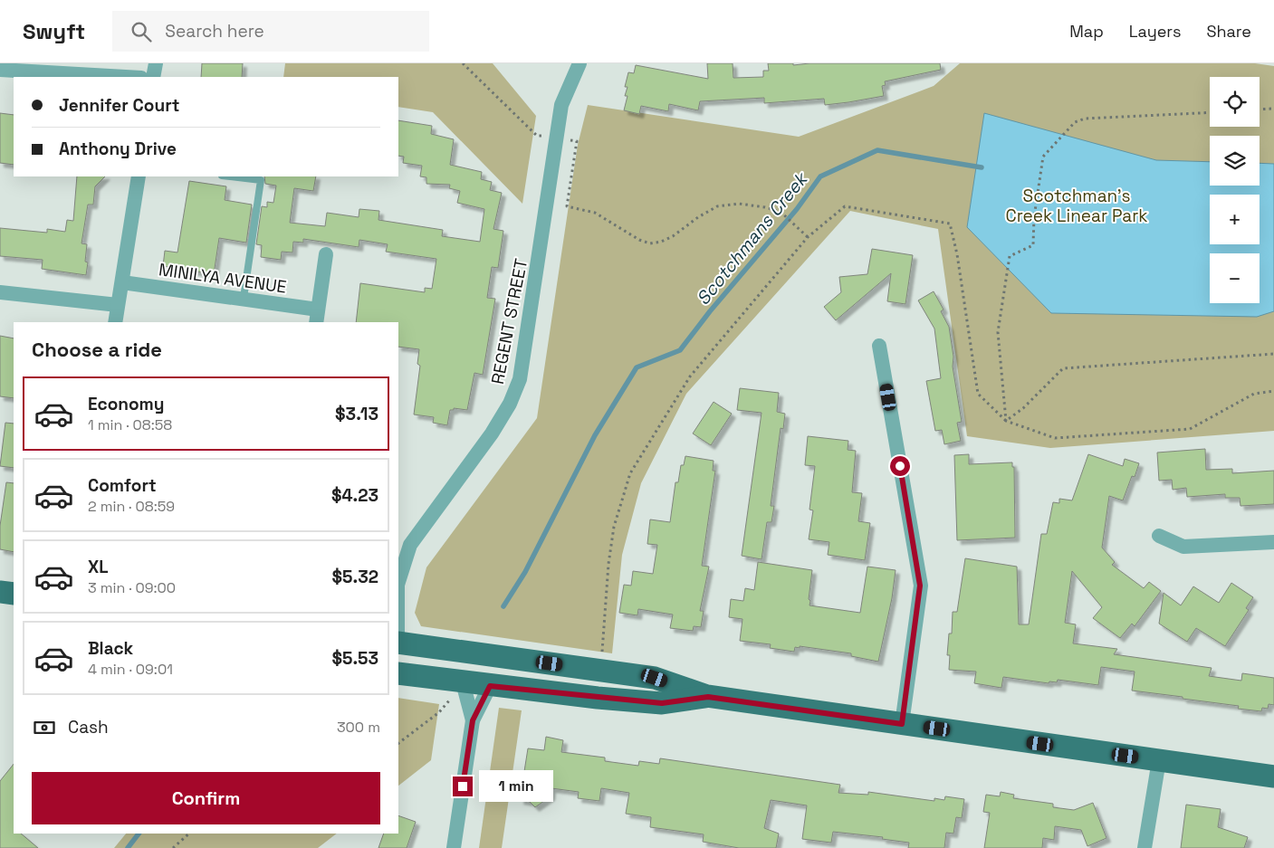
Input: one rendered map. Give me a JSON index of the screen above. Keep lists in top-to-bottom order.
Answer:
{
  "streets": {
    "street": ["MINILYA AVENUE", "REGENT STREET"]
  },
  "water": ["Scotchmans Creek"],
  "parks": ["Scotchman's Creek Linear Park"],
  "page": {
    "header": "Swyft",
    "search": "Search here",
    "nav": ["Map", "Layers", "Share"],
    "map_buttons": ["+", "−"],
    "banner": ["Jennifer Court", "Anthony Drive"],
    "heading": "Choose a ride",
    "list": [
      {
        "name": "Economy",
        "note": "1 min · 08:58",
        "value": "$3.13"
      },
      {
        "name": "Comfort",
        "note": "2 min · 08:59",
        "value": "$4.23"
      },
      {
        "name": "XL",
        "note": "3 min · 09:00",
        "value": "$5.32"
      },
      {
        "name": "Black",
        "note": "4 min · 09:01",
        "value": "$5.53"
      }
    ],
    "pay": ["Cash", "300 m"],
    "buttons": "Confirm",
    "bubble": "1 min"
  }
}
